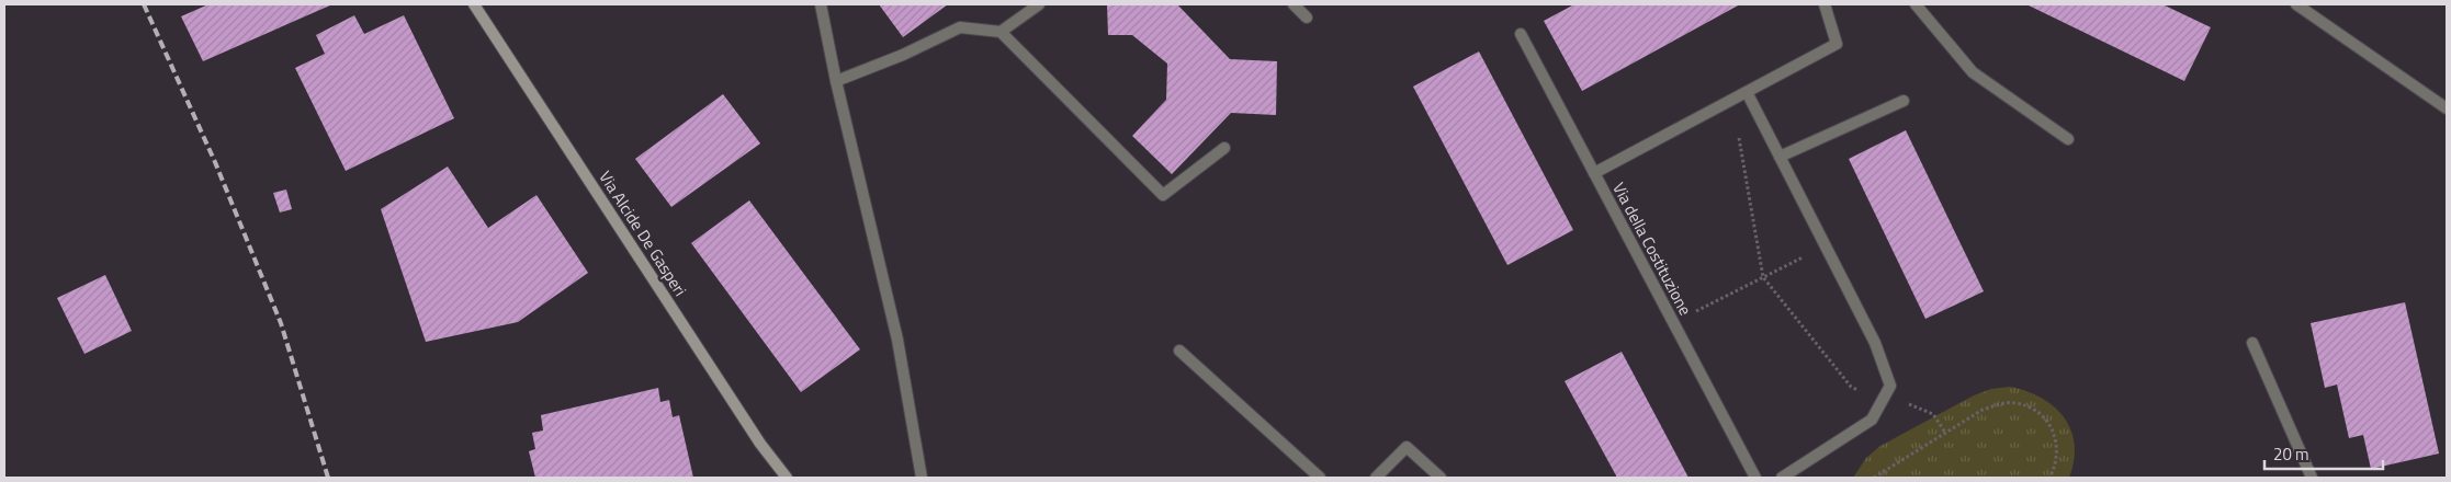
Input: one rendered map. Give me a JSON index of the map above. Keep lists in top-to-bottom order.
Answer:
{
  "streets": {
    "main road": ["Via Alcide De Gasperi"],
    "street": ["Via della Costituzione"]
  },
  "scale_bar": "20 m"
}
